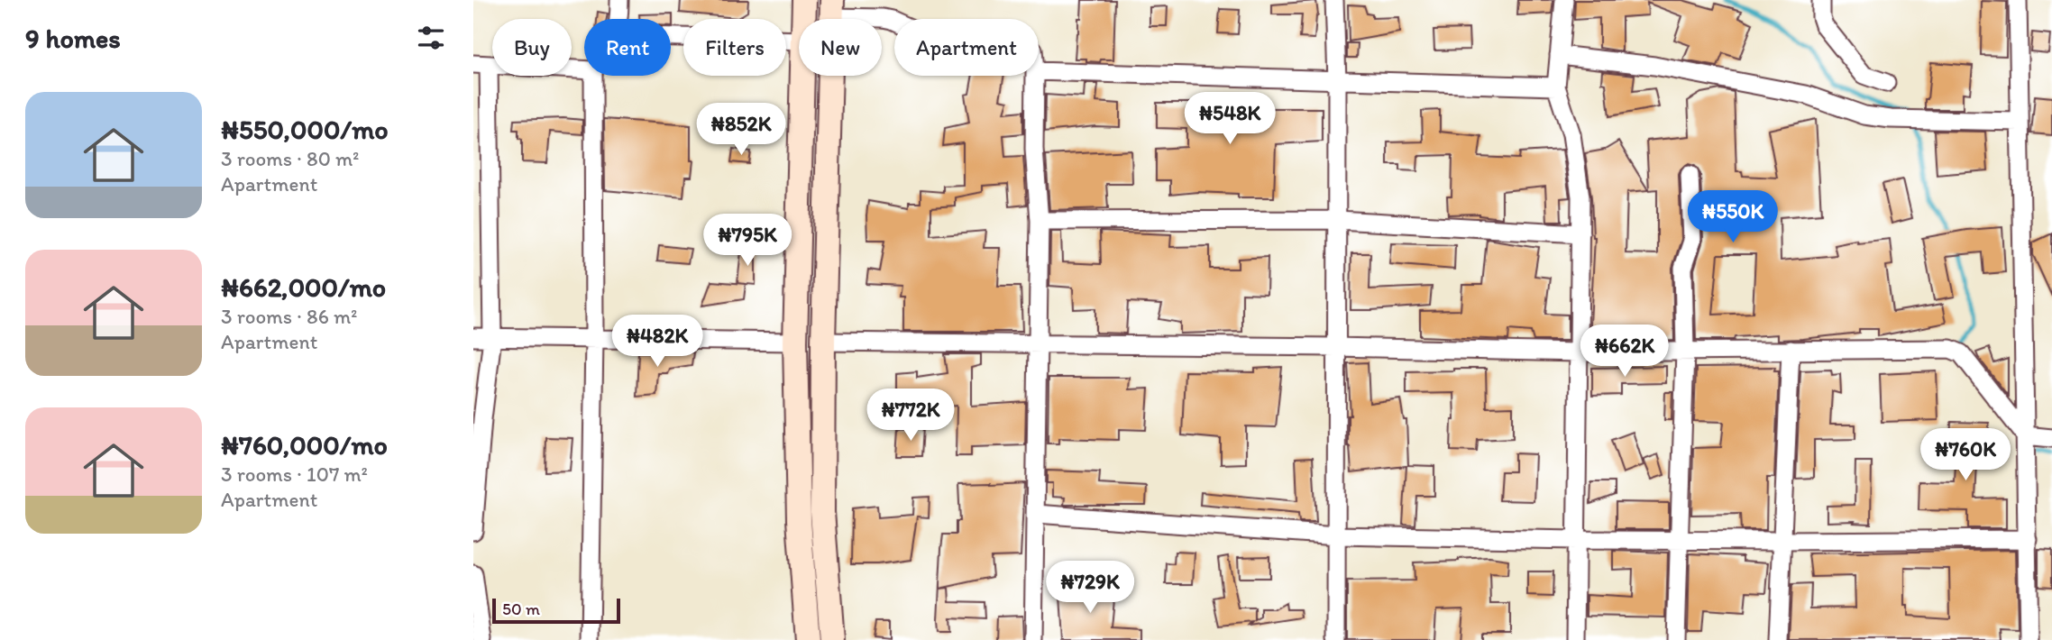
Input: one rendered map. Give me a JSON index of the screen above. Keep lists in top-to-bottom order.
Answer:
{
  "scale_bar": "50 m",
  "page": {
    "heading": "9 homes",
    "chip": [
      "Buy",
      "Rent",
      "Filters",
      "New",
      "Apartment"
    ],
    "list": [
      {
        "name": "₦550,000/mo",
        "note": "3 rooms · 80 m² · Apartment"
      },
      {
        "name": "₦662,000/mo",
        "note": "3 rooms · 86 m² · Apartment"
      },
      {
        "name": "₦760,000/mo",
        "note": "3 rooms · 107 m² · Apartment"
      }
    ],
    "price": [
      "₦548K",
      "₦852K",
      "₦550K",
      "₦795K",
      "₦482K",
      "₦662K",
      "₦772K",
      "₦760K",
      "₦729K"
    ],
    "scale": "50 m"
  }
}
